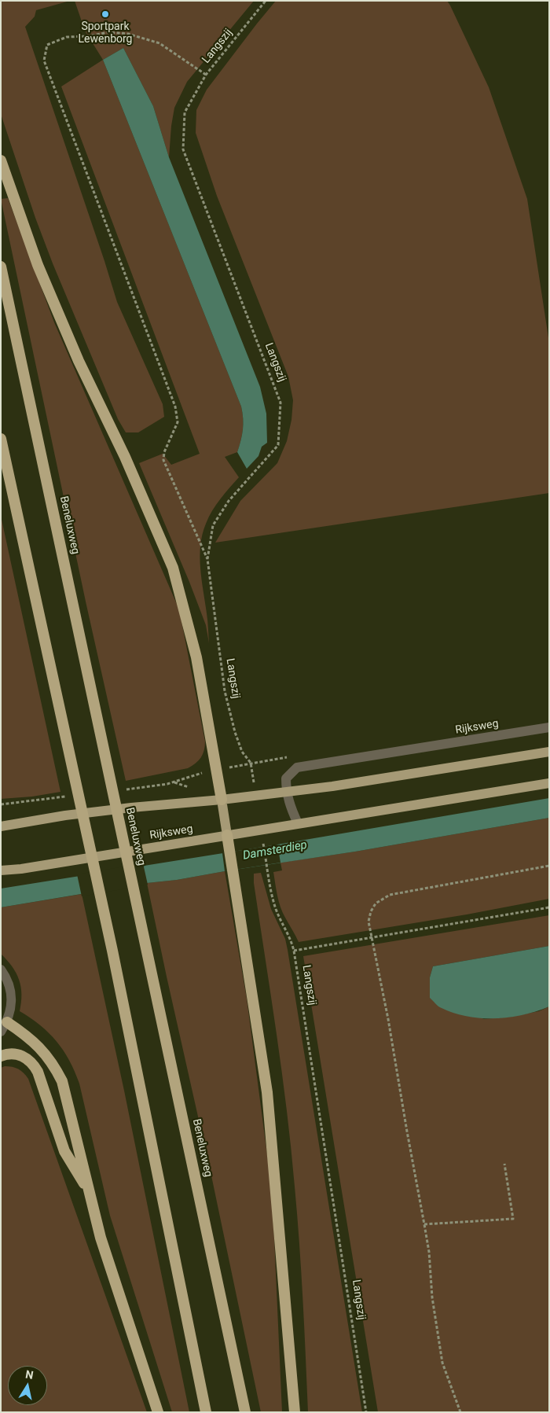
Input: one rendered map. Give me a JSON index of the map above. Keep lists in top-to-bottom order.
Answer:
{
  "streets": {
    "highway": ["Beneluxweg"],
    "main road": ["Rijksweg"],
    "path": ["Langszij"]
  },
  "crossings": [
    ["Langszij", "Rijksweg"]
  ],
  "water": ["Damsterdiep"],
  "places": ["Sportpark Lewenborg"],
  "north": "top"
}
